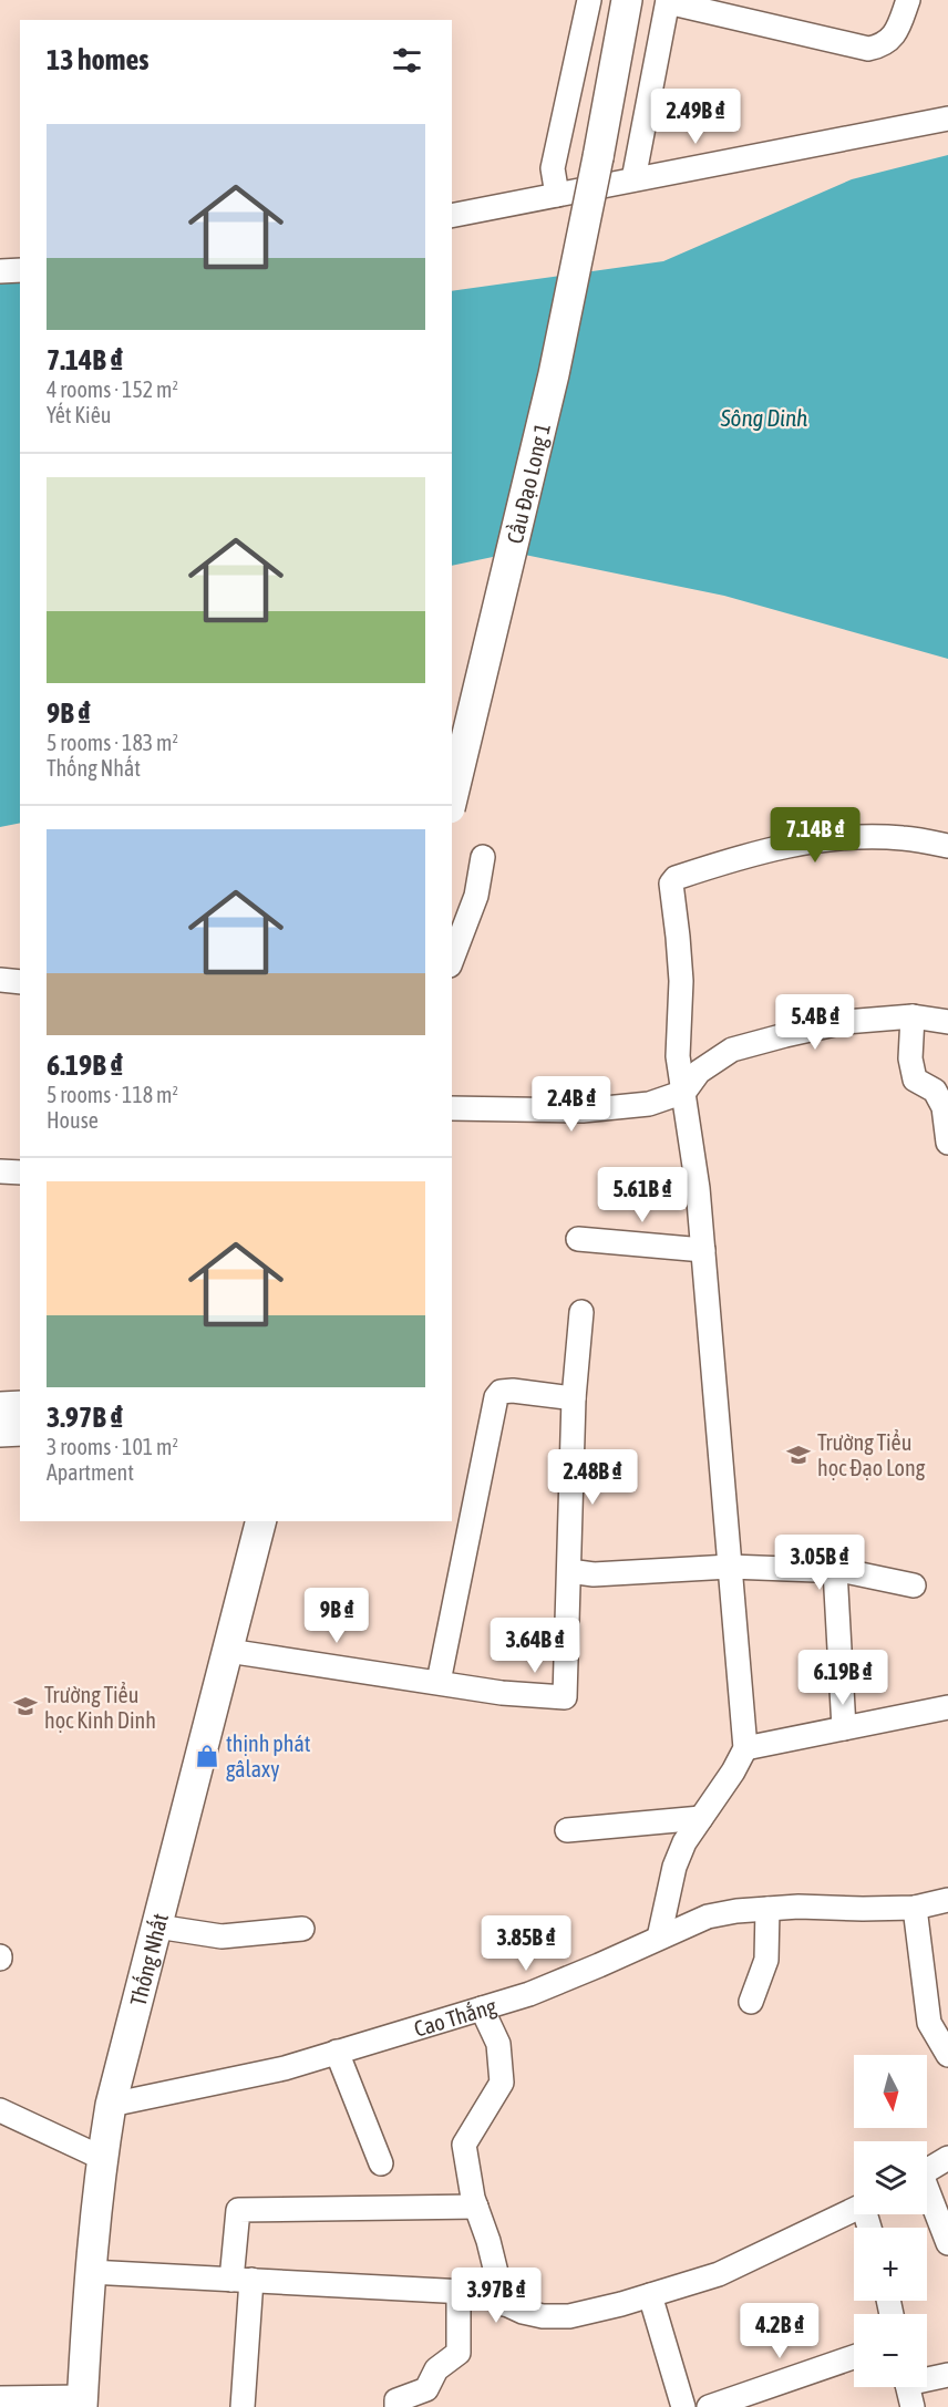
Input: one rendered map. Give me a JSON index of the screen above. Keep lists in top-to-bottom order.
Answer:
{
  "streets": {
    "main road": ["Cầu Đạo Long 1", "Thống Nhất"],
    "street": ["Cao Thắng"]
  },
  "crossings": [
    ["Thống Nhất", "Cao Thắng"]
  ],
  "water": ["Sông Dinh"],
  "places": {
    "school or university": ["Trường Tiểu học Đạo Long", "Trường Tiểu học Kinh Dinh"],
    "shop": ["thịnh phát gâlaxy"]
  },
  "north": "bottom",
  "page": {
    "heading": "13 homes",
    "price": [
      "2.49B ₫",
      "7.14B ₫",
      "5.4B ₫",
      "2.4B ₫",
      "5.61B ₫",
      "2.48B ₫",
      "3.05B ₫",
      "9B ₫",
      "3.64B ₫",
      "6.19B ₫",
      "3.85B ₫",
      "3.97B ₫",
      "4.2B ₫"
    ],
    "list": [
      {
        "name": "7.14B ₫",
        "note": "4 rooms · 152 m² · Yết Kiêu"
      },
      {
        "name": "9B ₫",
        "note": "5 rooms · 183 m² · Thống Nhất"
      },
      {
        "name": "6.19B ₫",
        "note": "5 rooms · 118 m² · House"
      },
      {
        "name": "3.97B ₫",
        "note": "3 rooms · 101 m² · Apartment"
      }
    ],
    "map_buttons": ["+", "−"]
  }
}
